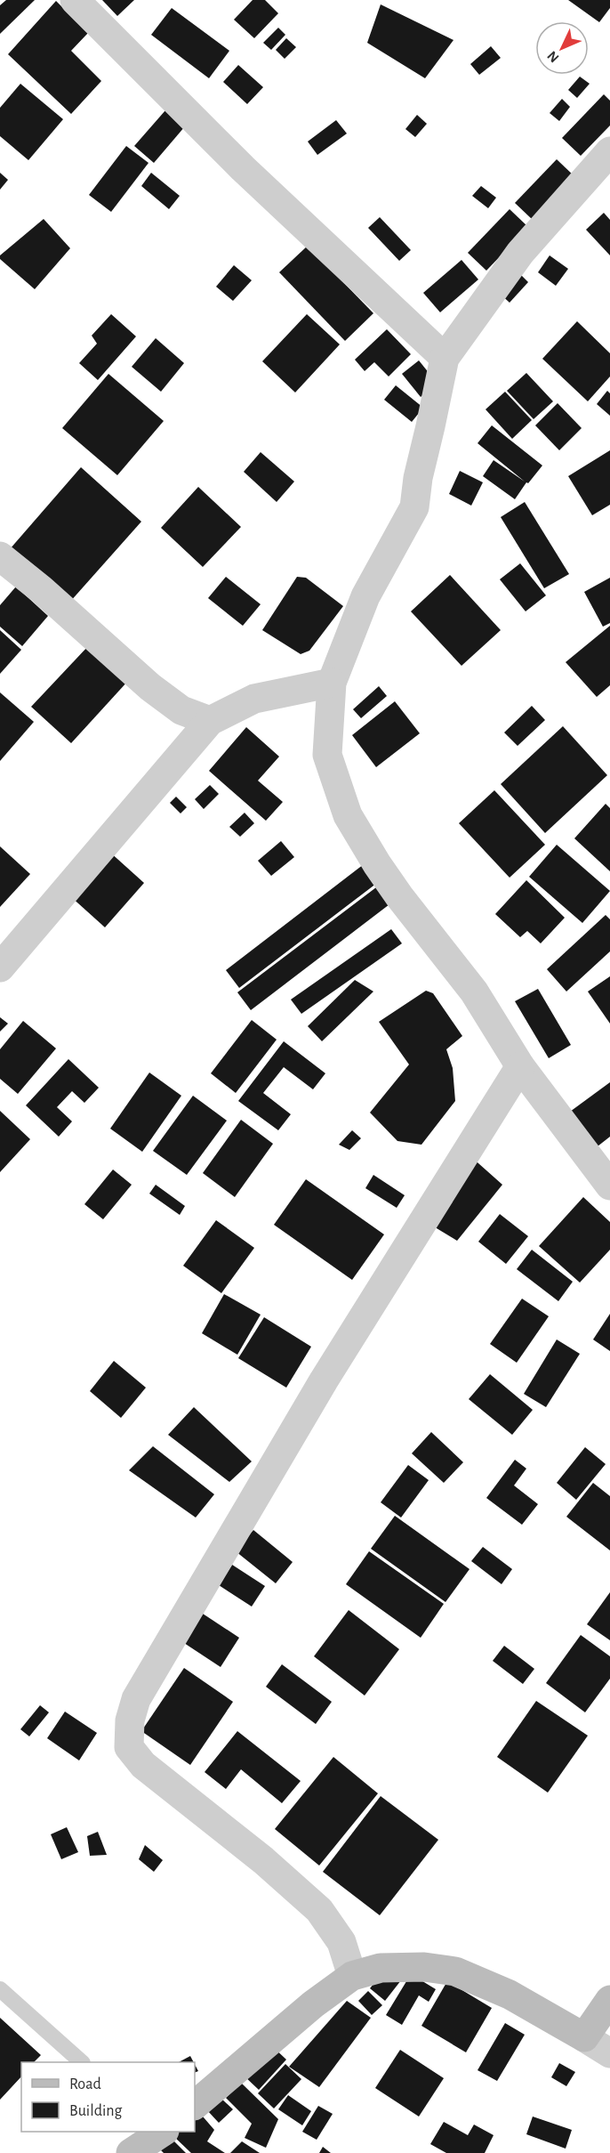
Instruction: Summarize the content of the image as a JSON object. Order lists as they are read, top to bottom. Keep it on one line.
{"legend":["Road","Building"],"north":"bottom left"}
